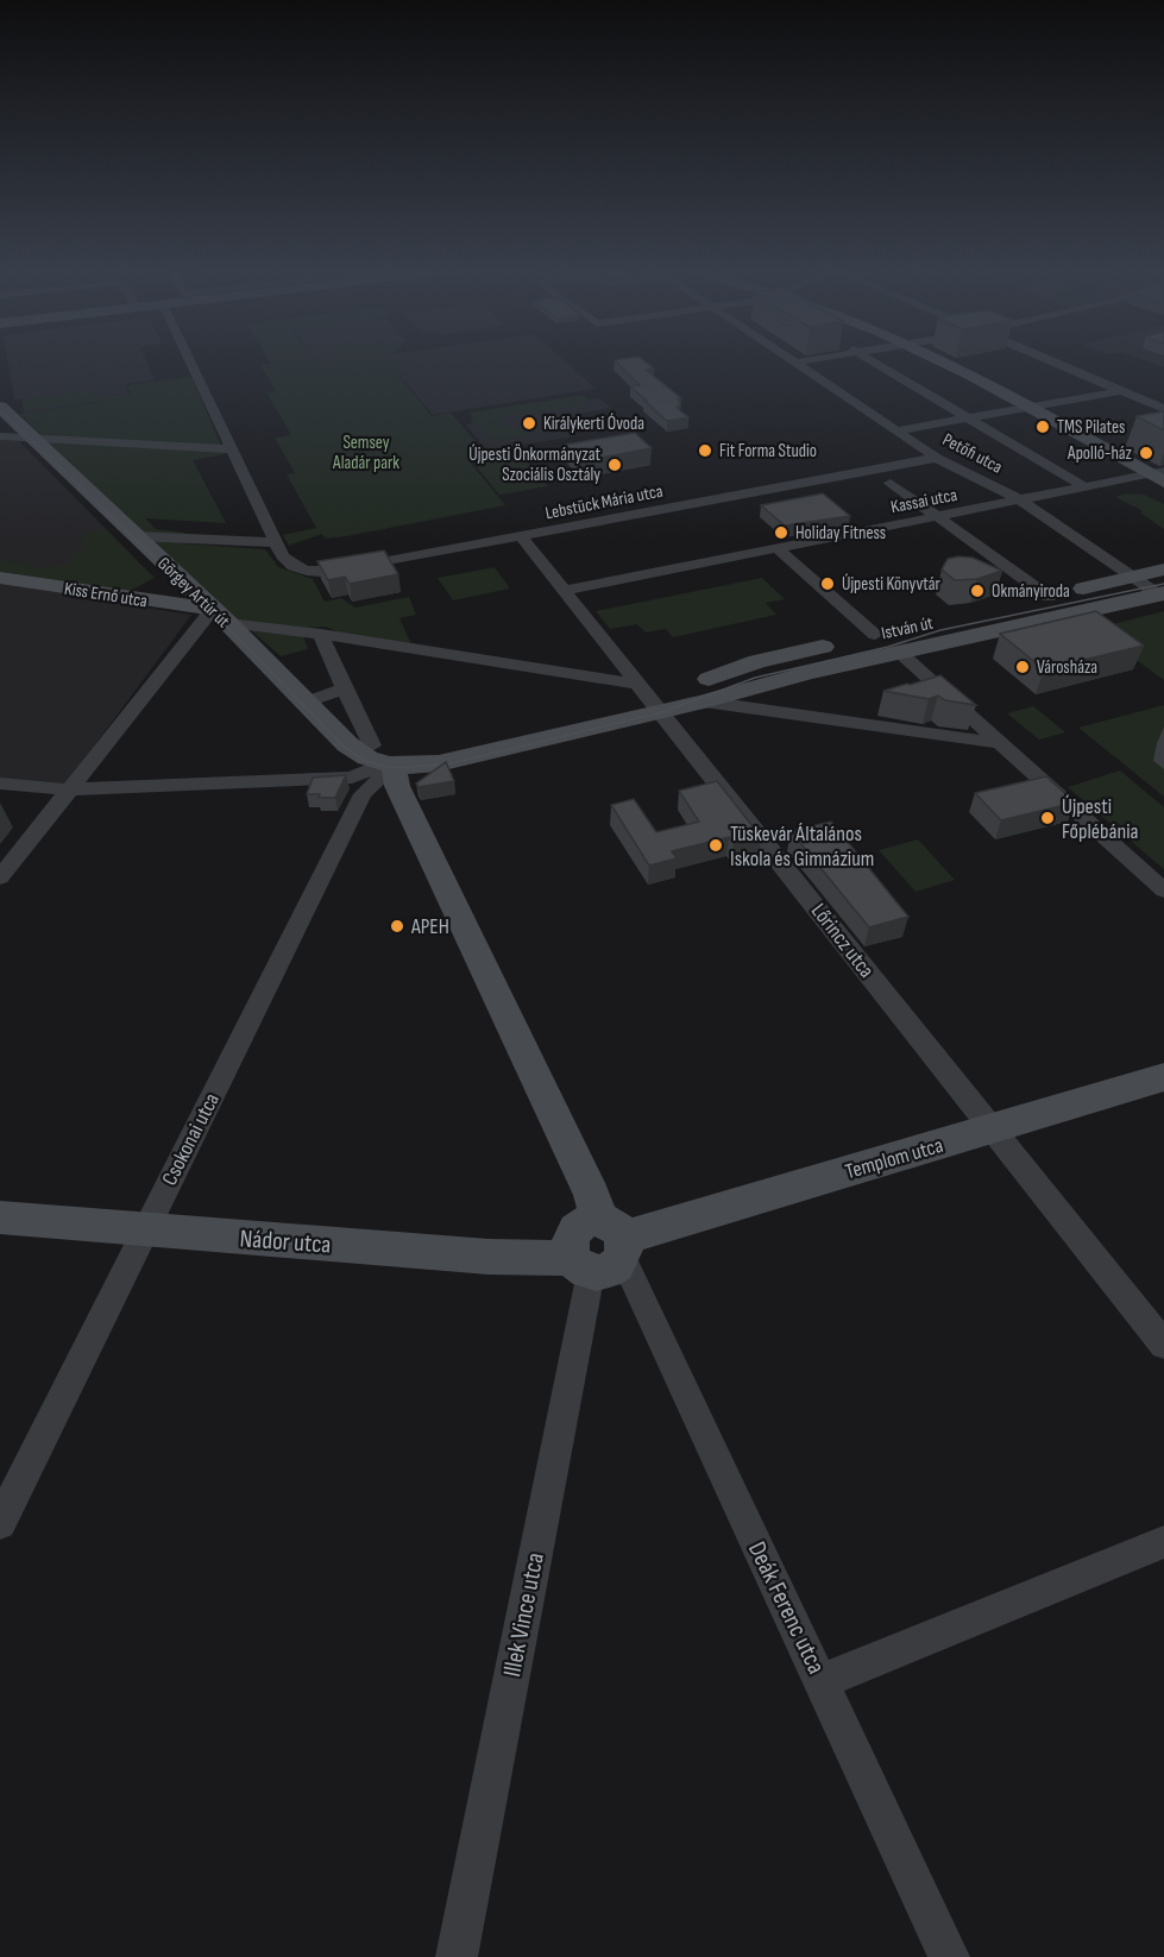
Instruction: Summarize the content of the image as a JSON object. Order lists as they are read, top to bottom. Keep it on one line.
{"streets":{"street":["Petőfi utca","Kassai utca","Lebstück Mária utca","Görgey Artúr út","Kiss Ernő utca","István út","Lőrincz utca","Csokonai utca","Templom utca","Nádor utca","Deák Ferenc utca","Illek Vince utca"]},"crossings":[["Petőfi utca","Kassai utca"],["Petőfi utca","Lebstück Mária utca"],["Petőfi utca","István út"],["Kassai utca","Lőrincz utca"],["Lebstück Mária utca","Lőrincz utca"],["Görgey Artúr út","Kiss Ernő utca"],["Görgey Artúr út","István út"],["Görgey Artúr út","Csokonai utca"],["Görgey Artúr út","Deák Ferenc utca"],["István út","Lőrincz utca"],["István út","Csokonai utca"],["István út","Deák Ferenc utca"],["Lőrincz utca","Templom utca"],["Csokonai utca","Nádor utca"],["Csokonai utca","Deák Ferenc utca"],["Templom utca","Nádor utca"],["Templom utca","Deák Ferenc utca"],["Templom utca","Illek Vince utca"],["Nádor utca","Deák Ferenc utca"],["Nádor utca","Illek Vince utca"],["Deák Ferenc utca","Illek Vince utca"]],"parks":["Semsey Aladár park"],"places":["Királykerti Óvoda","TMS Pilates","Fit Forma Studio","Apolló-ház","Újpesti Önkormányzat Szociális Osztály","Holiday Fitness","Újpesti Könyvtár","Okmányiroda","Városháza","Újpesti Főplébánia","Tüskevár Általános Iskola és Gimnázium","APEH"]}
